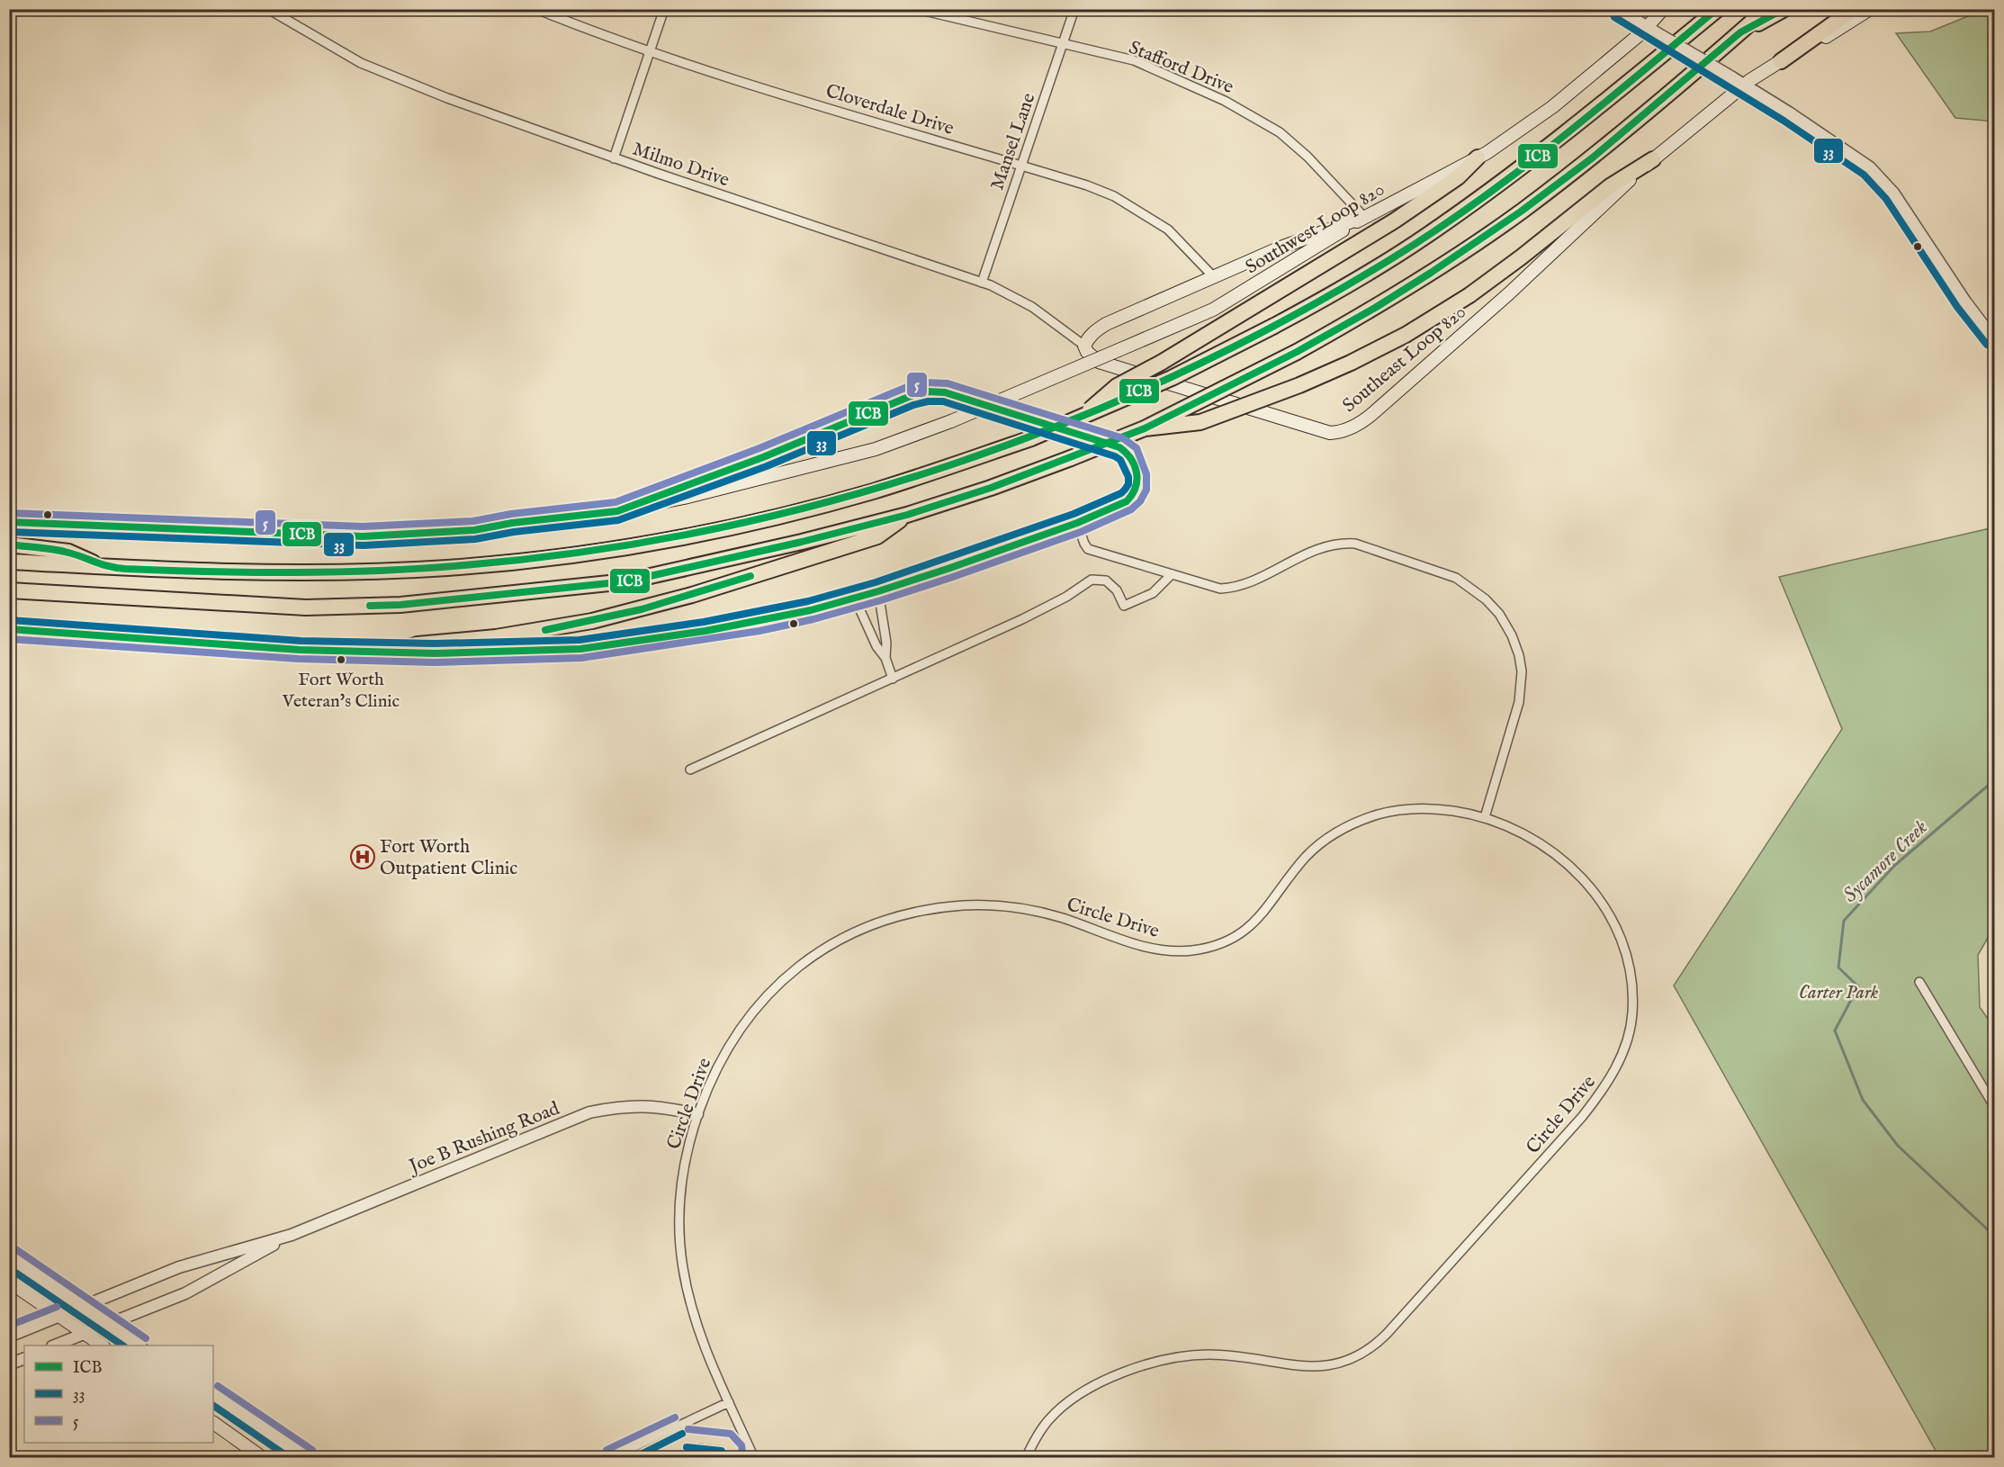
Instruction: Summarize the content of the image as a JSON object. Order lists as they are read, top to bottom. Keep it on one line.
{"streets":{"main road":["Southwest Loop 820","Southeast Loop 820"],"street":["Stafford Drive","Cloverdale Drive","Mansel Lane","Milmo Drive","Circle Drive","Joe B Rushing Road"]},"crossings":[["Stafford Drive","Mansel Lane"],["Stafford Drive","Southwest Loop 820"],["Cloverdale Drive","Mansel Lane"],["Mansel Lane","Milmo Drive"],["Milmo Drive","Southeast Loop 820"],["Circle Drive","Joe B Rushing Road"]],"water":["Sycamore Creek"],"parks":["Carter Park"],"places":{"other":["Fort Worth Veteran's Clinic"],"hospital":["Fort Worth Outpatient Clinic"]},"lines":["transit line ICB","transit line 33","transit line 5"],"legend":["ICB","33","5"]}
